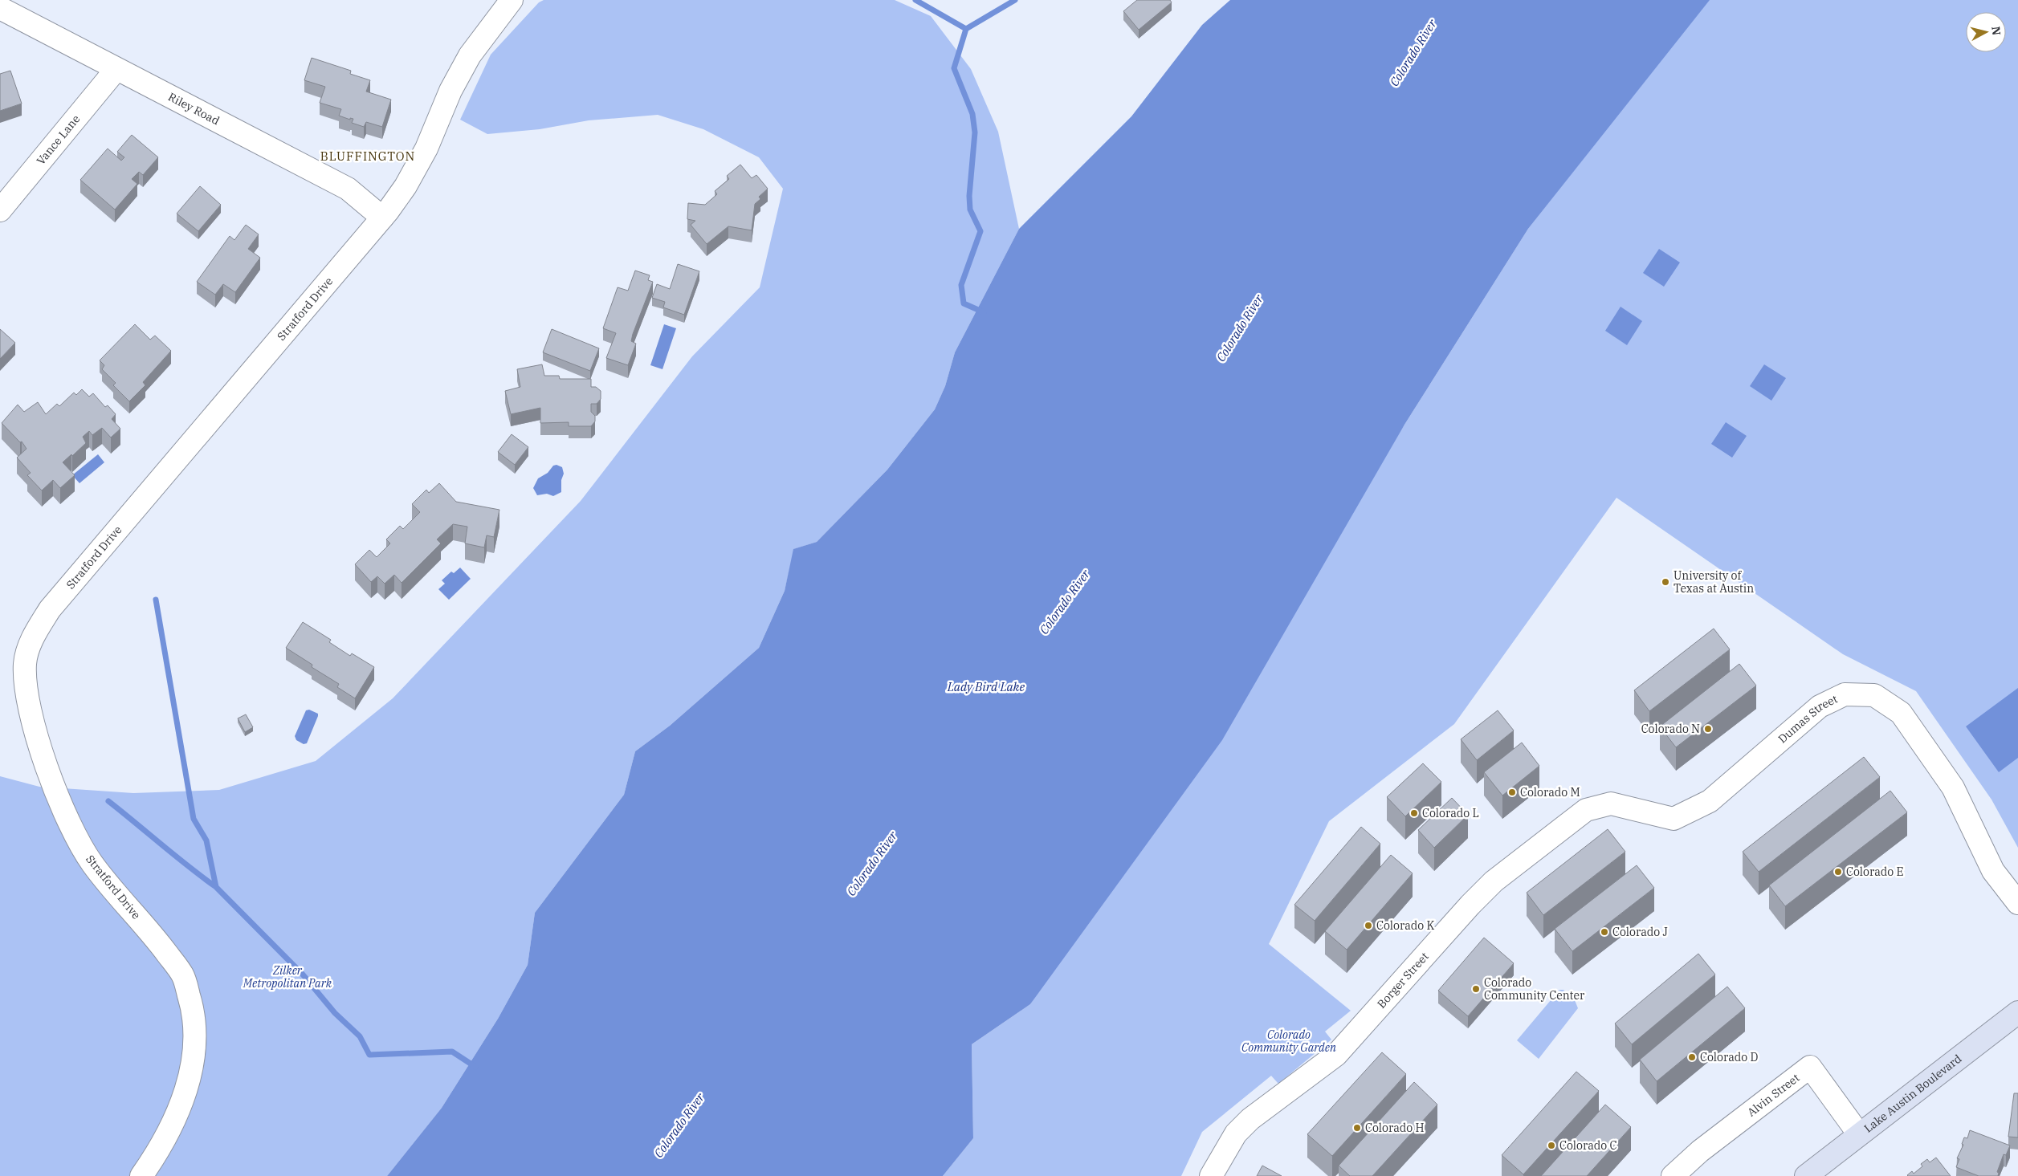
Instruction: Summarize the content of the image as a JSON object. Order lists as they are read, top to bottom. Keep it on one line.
{"streets":{"main road":["Lake Austin Boulevard"],"street":["Riley Road","Vance Lane","Stratford Drive","Dumas Street","Borger Street","Alvin Street"]},"crossings":[["Riley Road","Vance Lane"],["Riley Road","Stratford Drive"],["Dumas Street","Borger Street"],["Lake Austin Boulevard","Alvin Street"]],"districts":["BLUFFINGTON"],"water":["Colorado River","Lady Bird Lake"],"parks":["Zilker Metropolitan Park","Colorado Community Garden"],"places":["University of Texas at Austin","Colorado N","Colorado M","Colorado L","Colorado E","Colorado K","Colorado J","Colorado Community Center","Colorado D","Colorado H","Colorado C"],"north":"right"}
